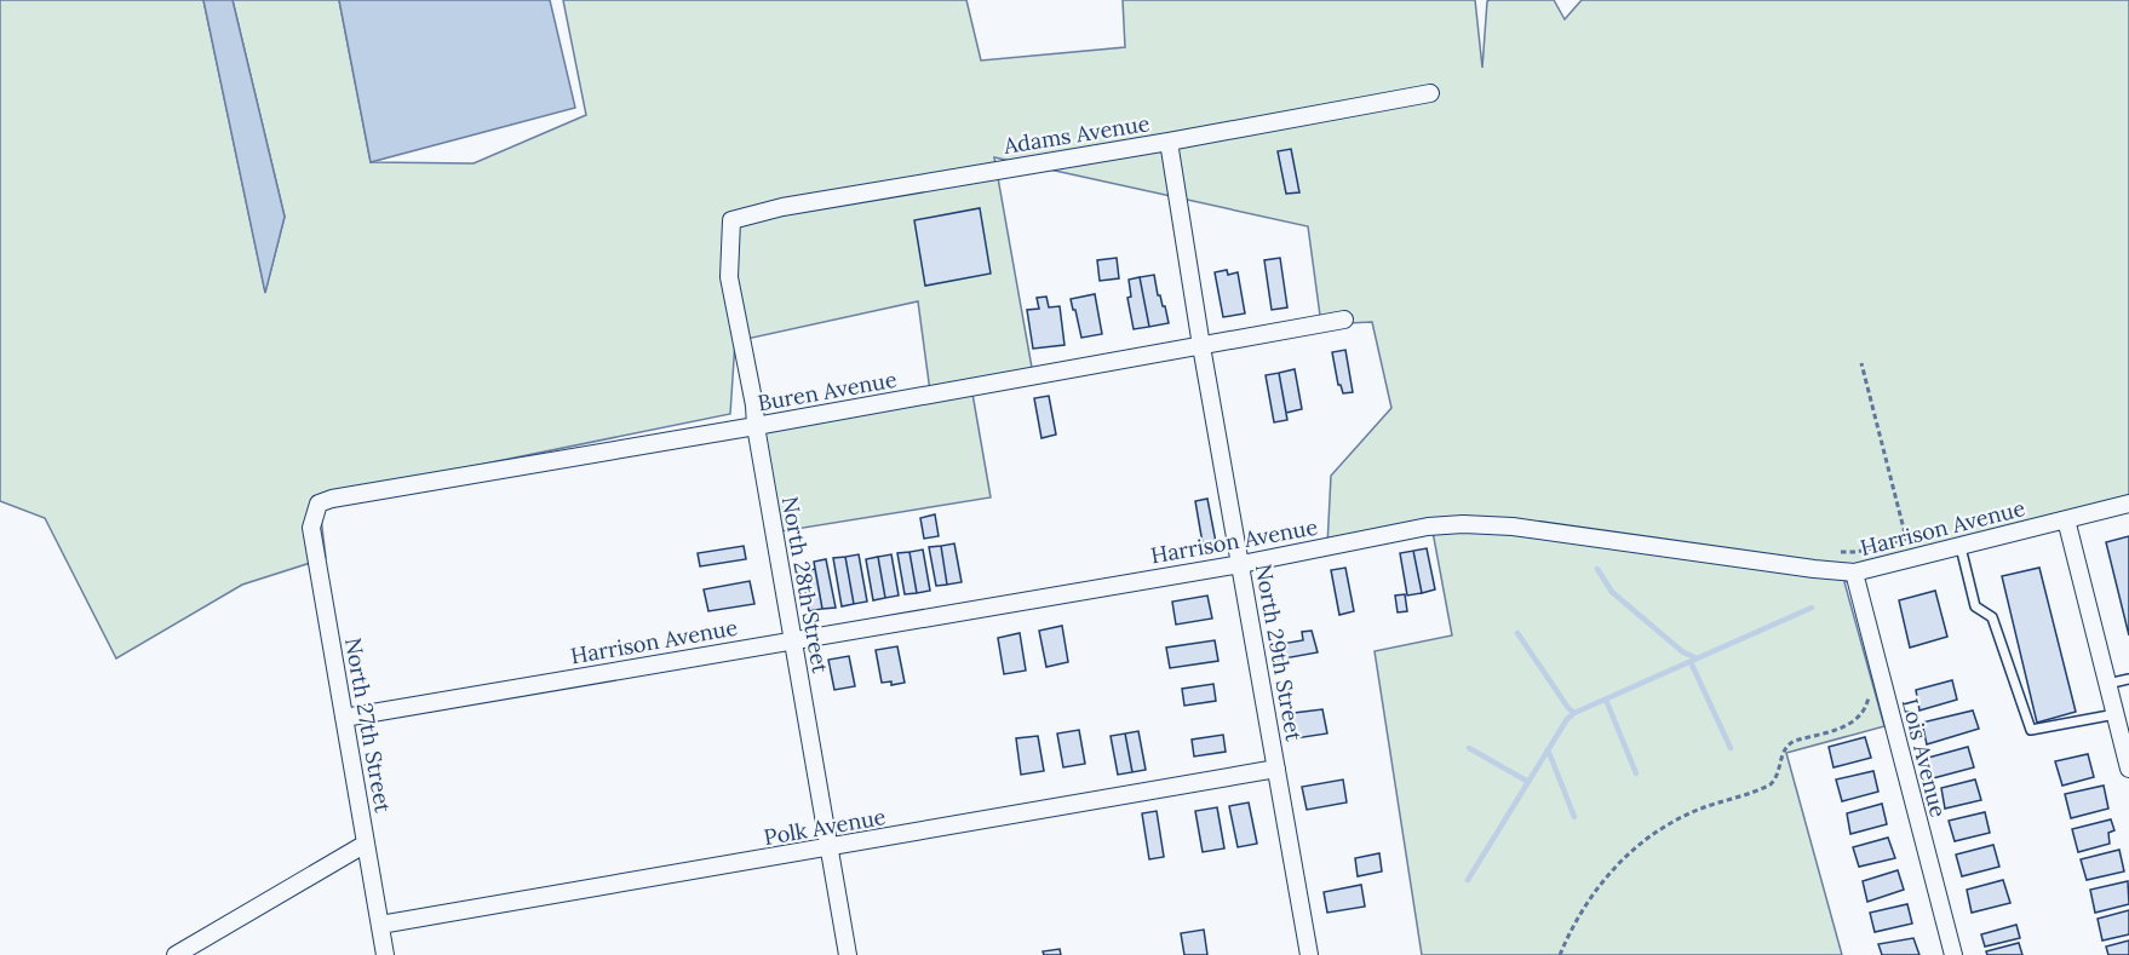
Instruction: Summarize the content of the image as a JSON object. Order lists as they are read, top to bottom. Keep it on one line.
{"streets":{"street":["Adams Avenue","Buren Avenue","Harrison Avenue","North 28th Street","North 29th Street","North 27th Street","Lois Avenue","Polk Avenue"]},"crossings":[["Adams Avenue","North 28th Street"],["Adams Avenue","North 29th Street"],["Buren Avenue","North 28th Street"],["Buren Avenue","North 29th Street"],["Buren Avenue","North 27th Street"],["Harrison Avenue","North 28th Street"],["Harrison Avenue","North 29th Street"],["Harrison Avenue","North 27th Street"],["Harrison Avenue","Lois Avenue"],["North 28th Street","Polk Avenue"],["North 29th Street","Polk Avenue"],["North 27th Street","Polk Avenue"]]}
